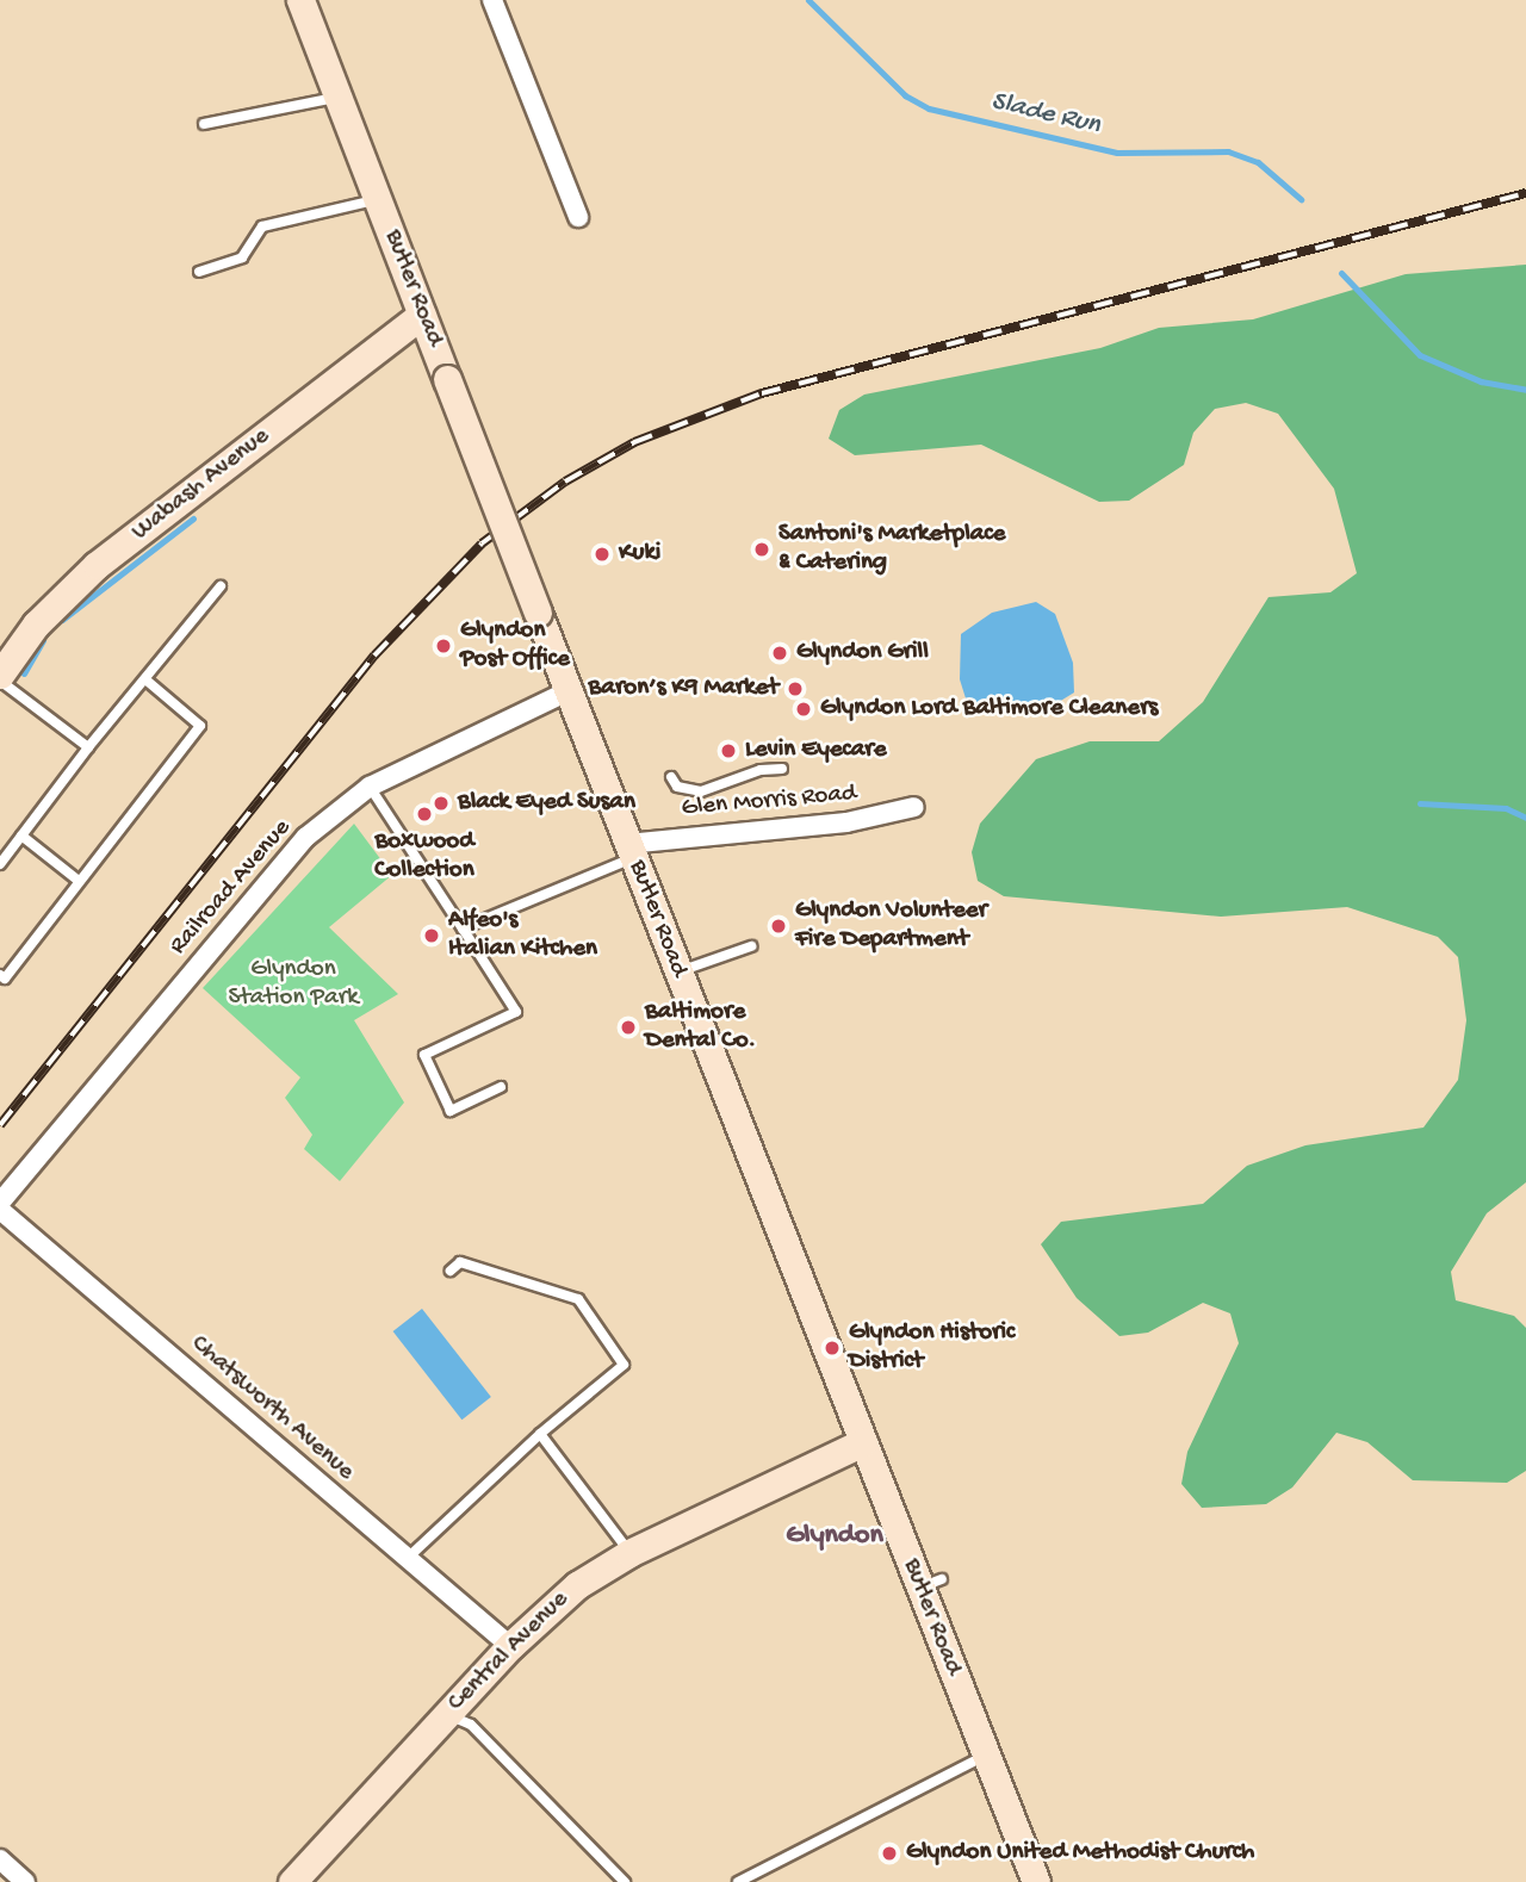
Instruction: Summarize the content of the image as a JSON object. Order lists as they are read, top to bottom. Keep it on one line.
{"streets":{"main road":["Butler Road","Wabash Avenue","Central Avenue"],"street":["Glen Morris Road","Railroad Avenue","Chatsworth Avenue"]},"crossings":[["Butler Road","Wabash Avenue"],["Butler Road","Glen Morris Road"],["Butler Road","Railroad Avenue"],["Butler Road","Central Avenue"],["Chatsworth Avenue","Central Avenue"]],"districts":["Glyndon"],"water":["Slade Run"],"parks":["Glyndon Station Park"],"places":["Santoni's Marketplace & Catering","Kuki","Glyndon Post Office","Glyndon Grill","Baron’s K9 Market","Glyndon Lord Baltimore Cleaners","Levin Eyecare","Black Eyed Susan","Boxwood Collection","Glyndon Volunteer Fire Department","Alfeo's Italian Kitchen","Baltimore Dental Co.","Glyndon Historic District","Glyndon United Methodist Church"]}
